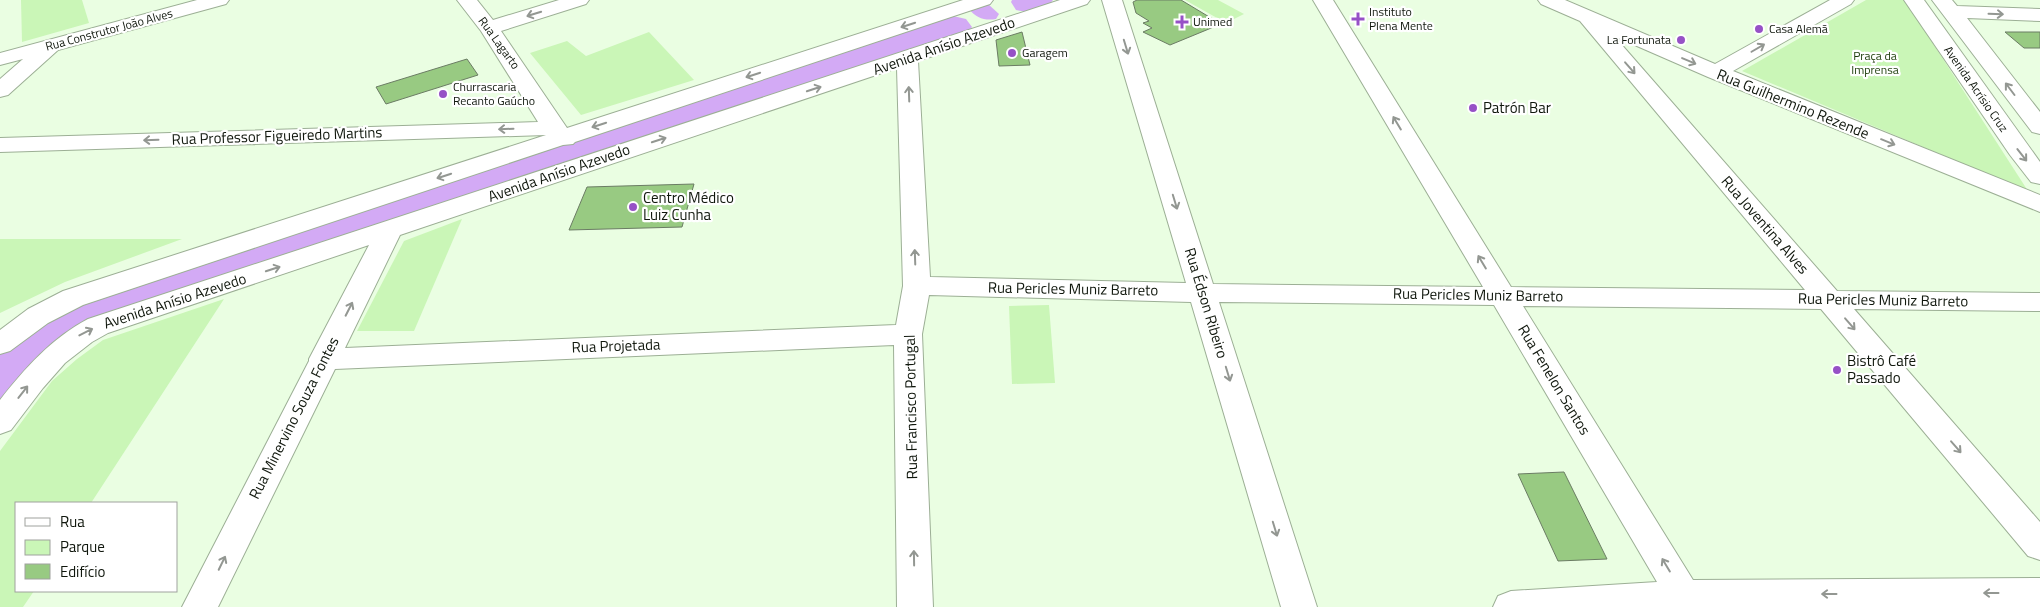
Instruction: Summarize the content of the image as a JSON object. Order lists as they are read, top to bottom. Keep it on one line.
{"streets":{"street":["Rua Construtor João Alves","Rua Lagarto","Avenida Anísio Azevedo","Avenida Acrísio Cruz","Rua Guilhermino Rezende","Rua Professor Figueiredo Martins","Rua Joventina Alves","Rua Pericles Muniz Barreto","Rua Édson Ribeiro","Rua Projetada","Rua Fenelon Santos","Rua Francisco Portugal","Rua Minervino Souza Fontes"]},"crossings":[["Rua Lagarto","Avenida Anísio Azevedo"],["Rua Lagarto","Rua Professor Figueiredo Martins"],["Avenida Anísio Azevedo","Rua Professor Figueiredo Martins"],["Avenida Anísio Azevedo","Rua Francisco Portugal"],["Avenida Anísio Azevedo","Rua Minervino Souza Fontes"],["Rua Guilhermino Rezende","Rua Joventina Alves"],["Rua Joventina Alves","Rua Pericles Muniz Barreto"],["Rua Pericles Muniz Barreto","Rua Édson Ribeiro"],["Rua Pericles Muniz Barreto","Rua Fenelon Santos"],["Rua Pericles Muniz Barreto","Rua Francisco Portugal"],["Rua Projetada","Rua Francisco Portugal"],["Rua Projetada","Rua Minervino Souza Fontes"]],"one_way":["Rua Guilhermino Rezende","Rua Professor Figueiredo Martins","Rua Joventina Alves","Rua Édson Ribeiro","Rua Fenelon Santos","Rua Francisco Portugal","Rua Minervino Souza Fontes"],"parks":["Praça da Imprensa"],"places":{"health":["Instituto Plena Mente","Unimed"],"other":["Casa Alemã","La Fortunata","Garagem","Churrascaria Recanto Gaúcho","Patrón Bar","Centro Médico Luiz Cunha","Bistrô Café Passado"]},"legend":["Rua","Parque","Edifício"]}
